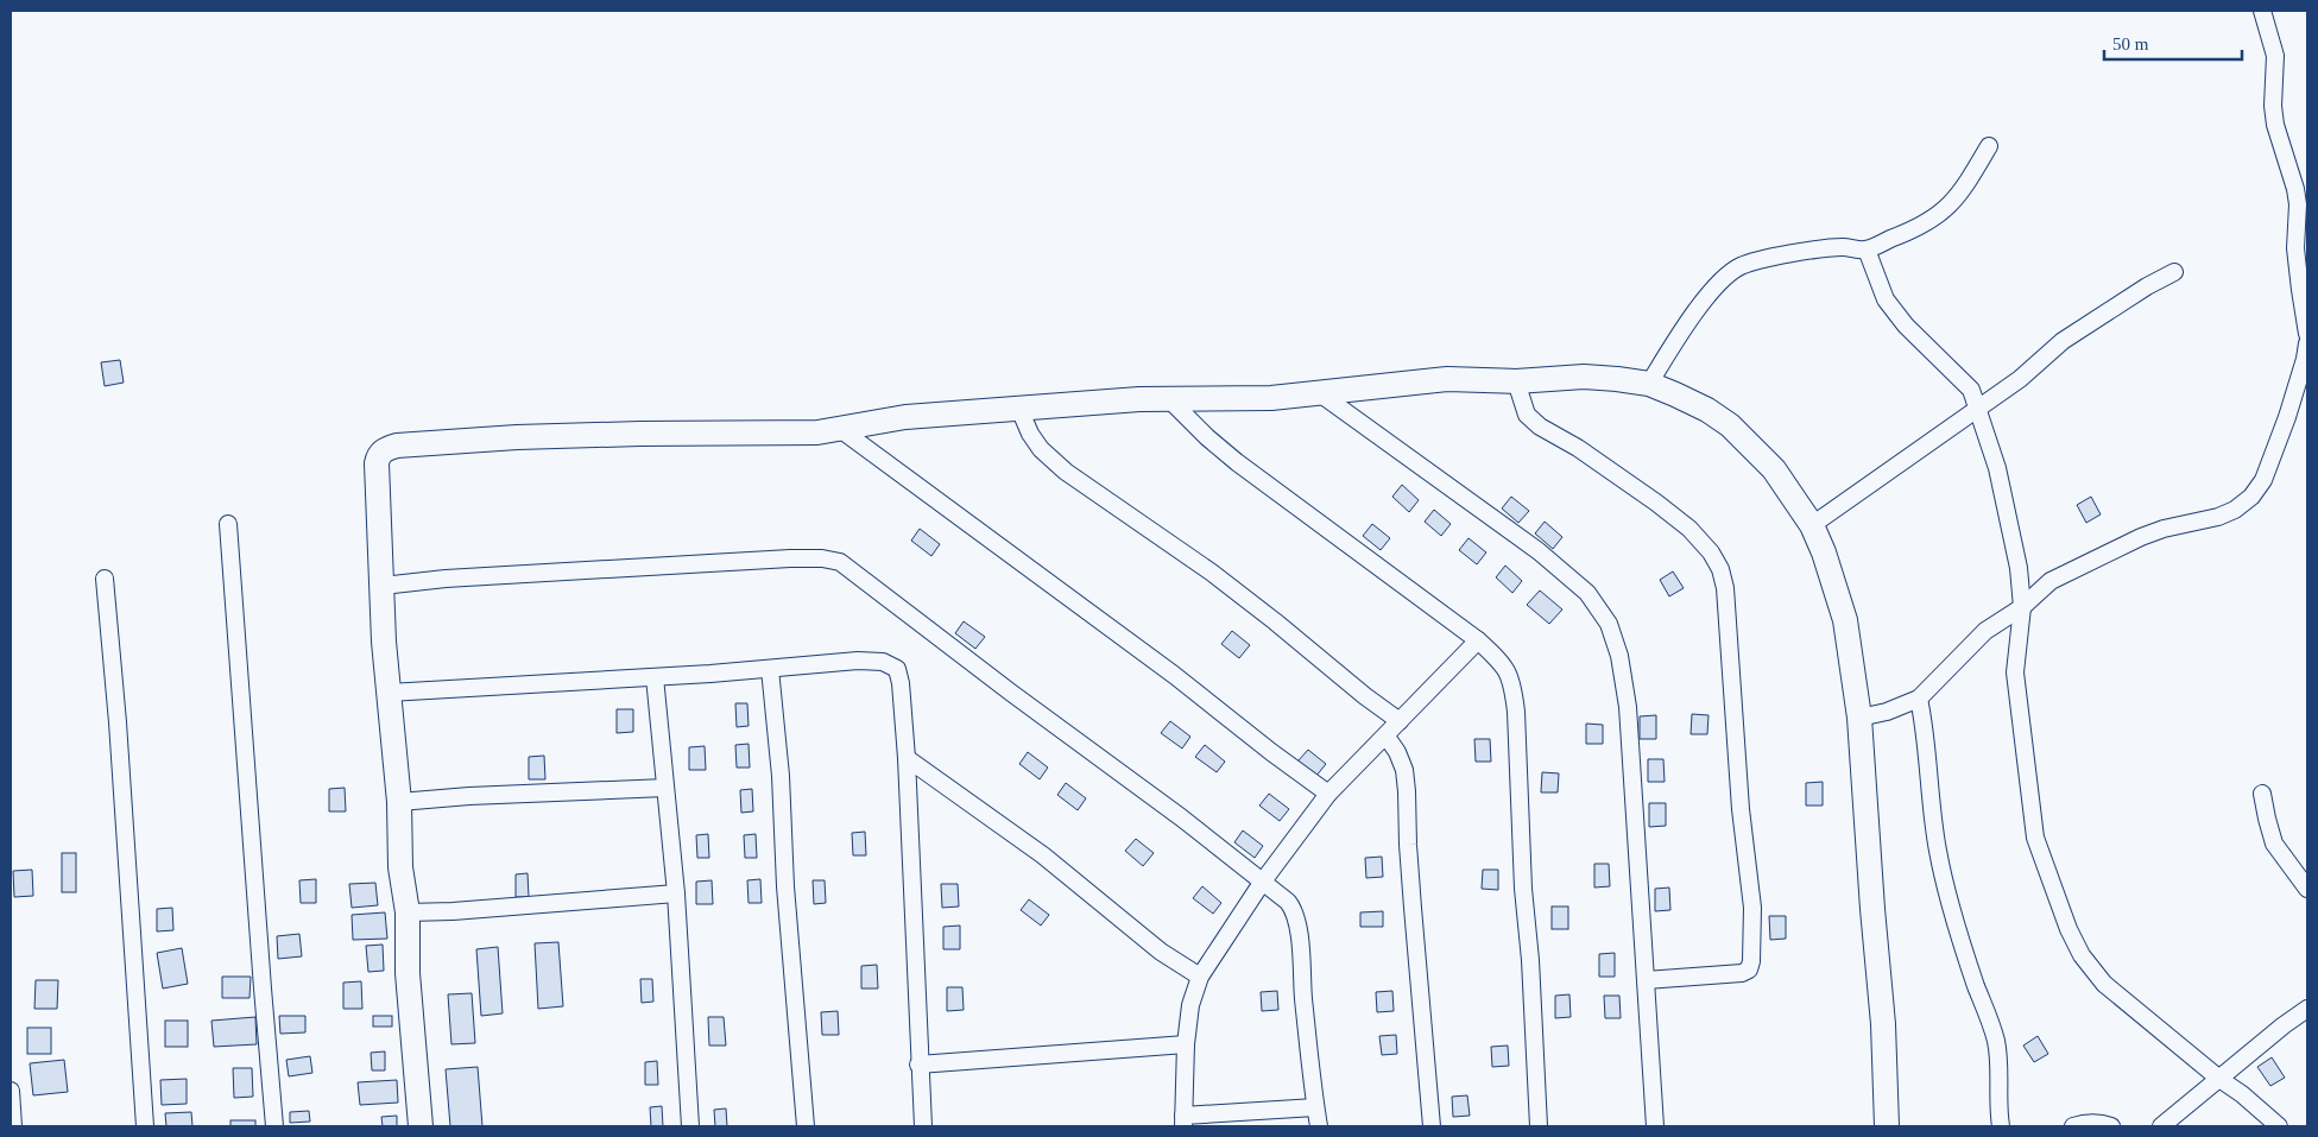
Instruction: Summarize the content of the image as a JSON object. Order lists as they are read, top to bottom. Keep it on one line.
{"scale_bar":"50 m"}
